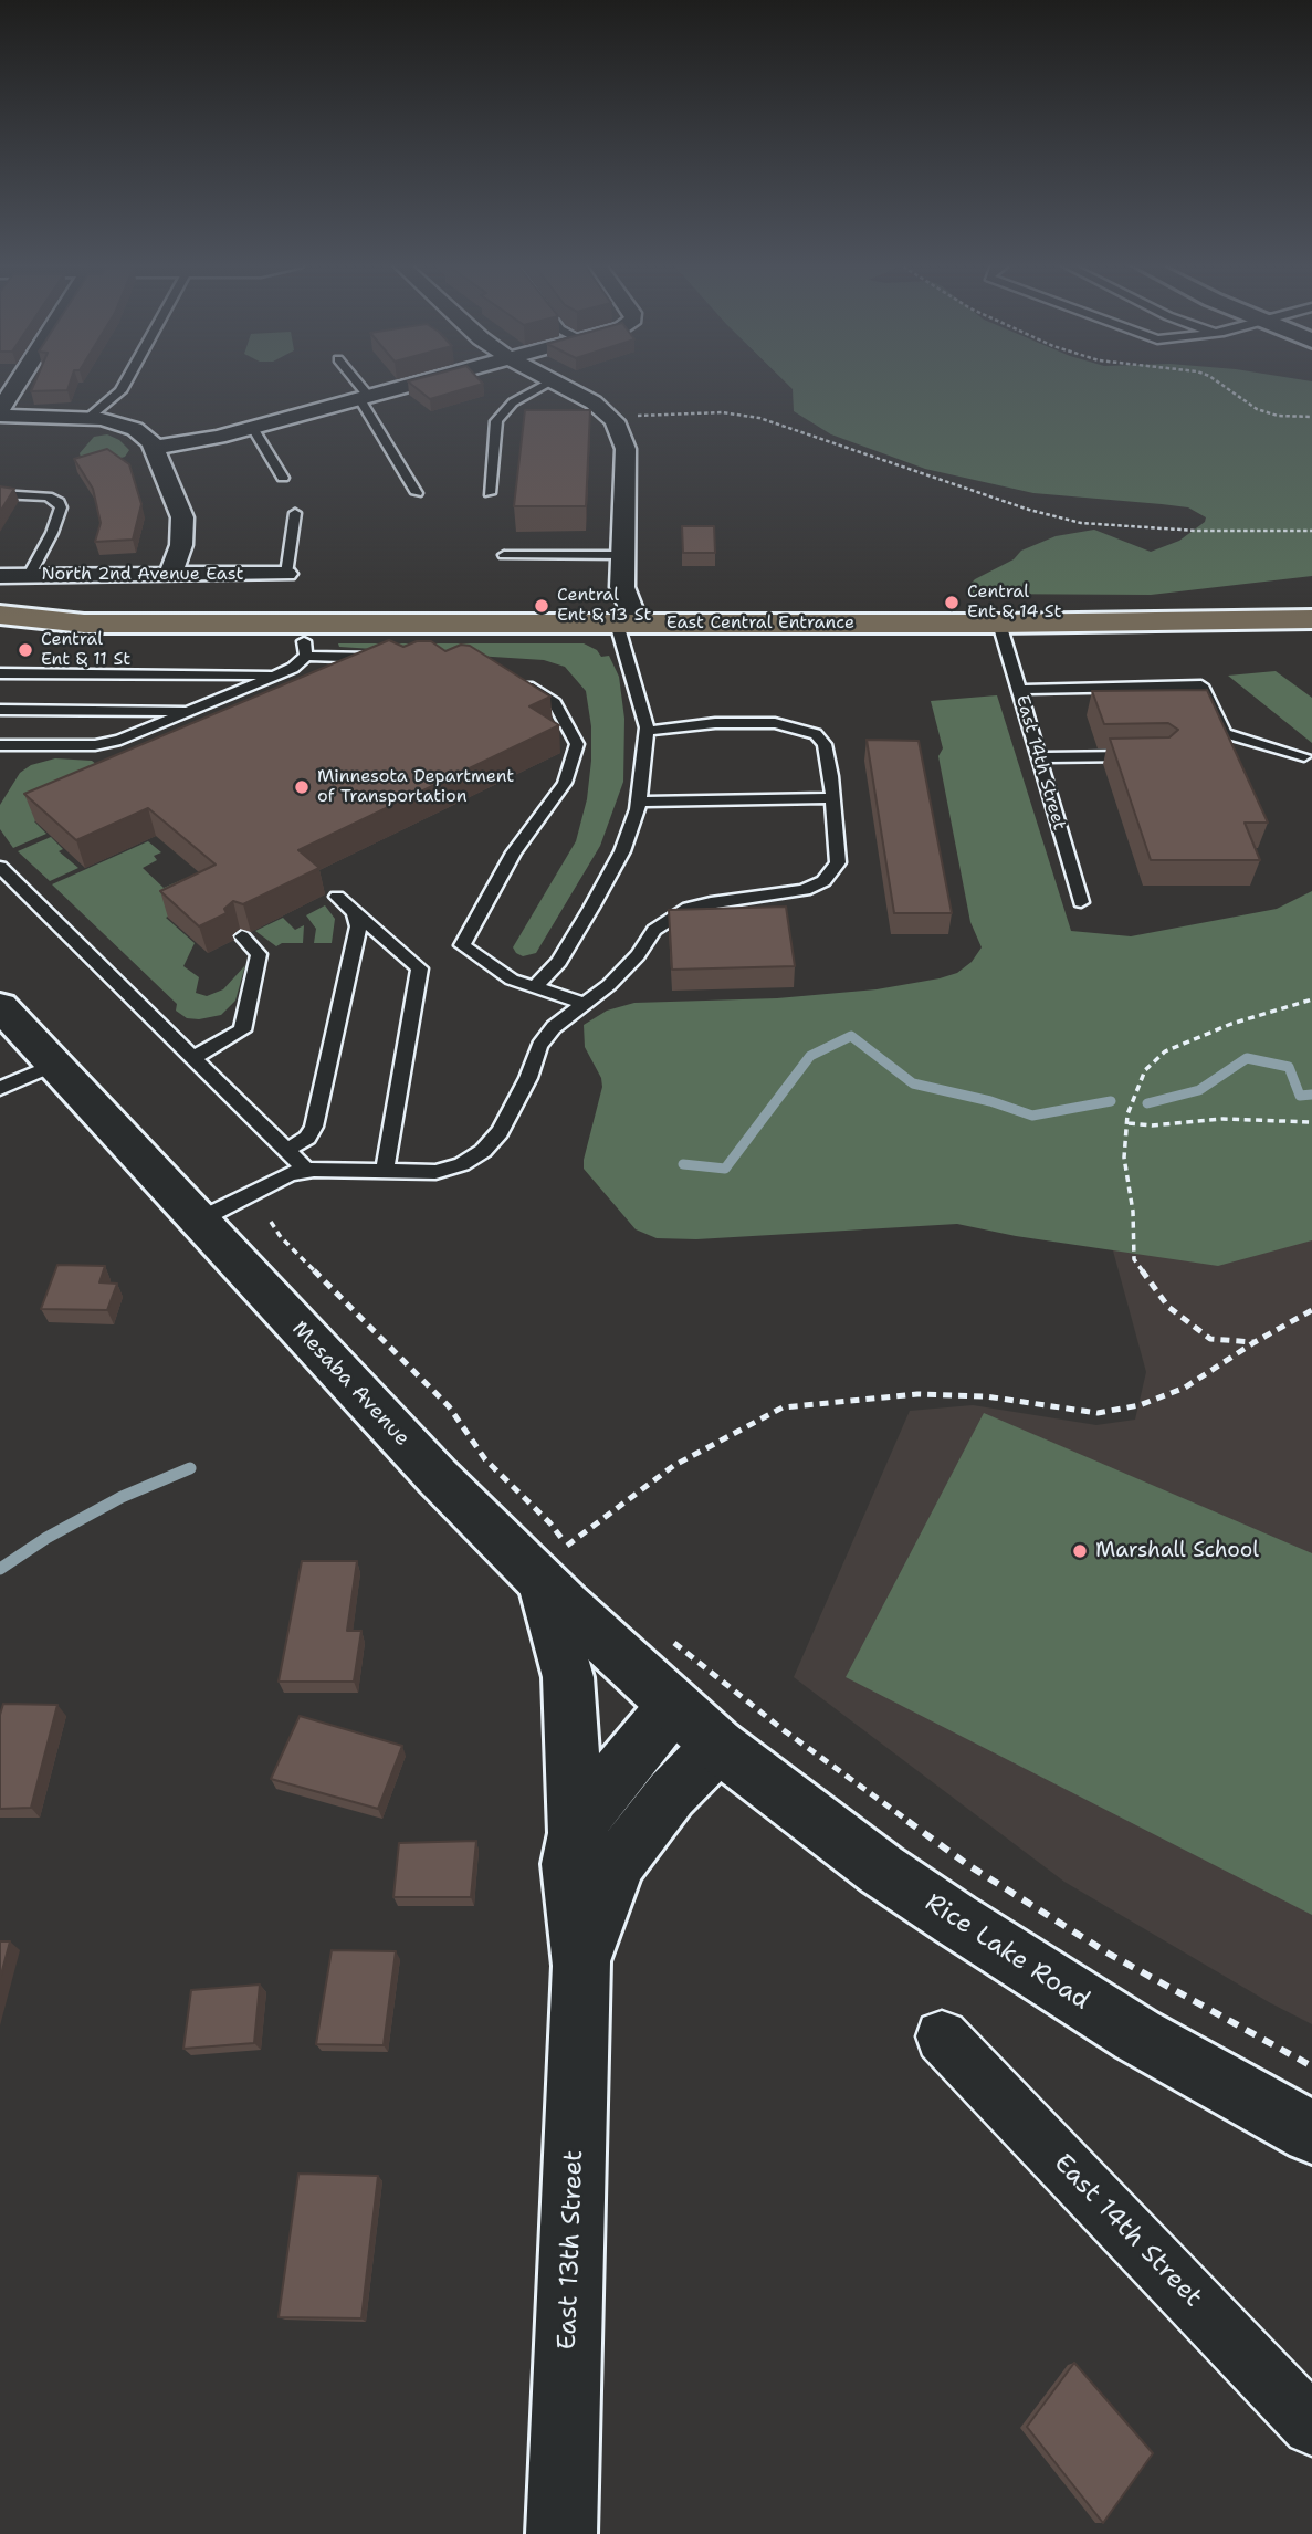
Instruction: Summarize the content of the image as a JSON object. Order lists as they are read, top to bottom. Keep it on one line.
{"streets":{"highway":["East Central Entrance"],"main road":["Mesaba Avenue","Rice Lake Road","East 13th Street"],"street":["North 2nd Avenue East","East 14th Street"]},"crossings":[["East Central Entrance","East 14th Street"],["Mesaba Avenue","Rice Lake Road"],["Mesaba Avenue","East 13th Street"],["Rice Lake Road","East 13th Street"]],"places":["Central Ent & 14 St","Central Ent & 13 St","Central Ent & 11 St","Minnesota Department of Transportation","Marshall School"]}
